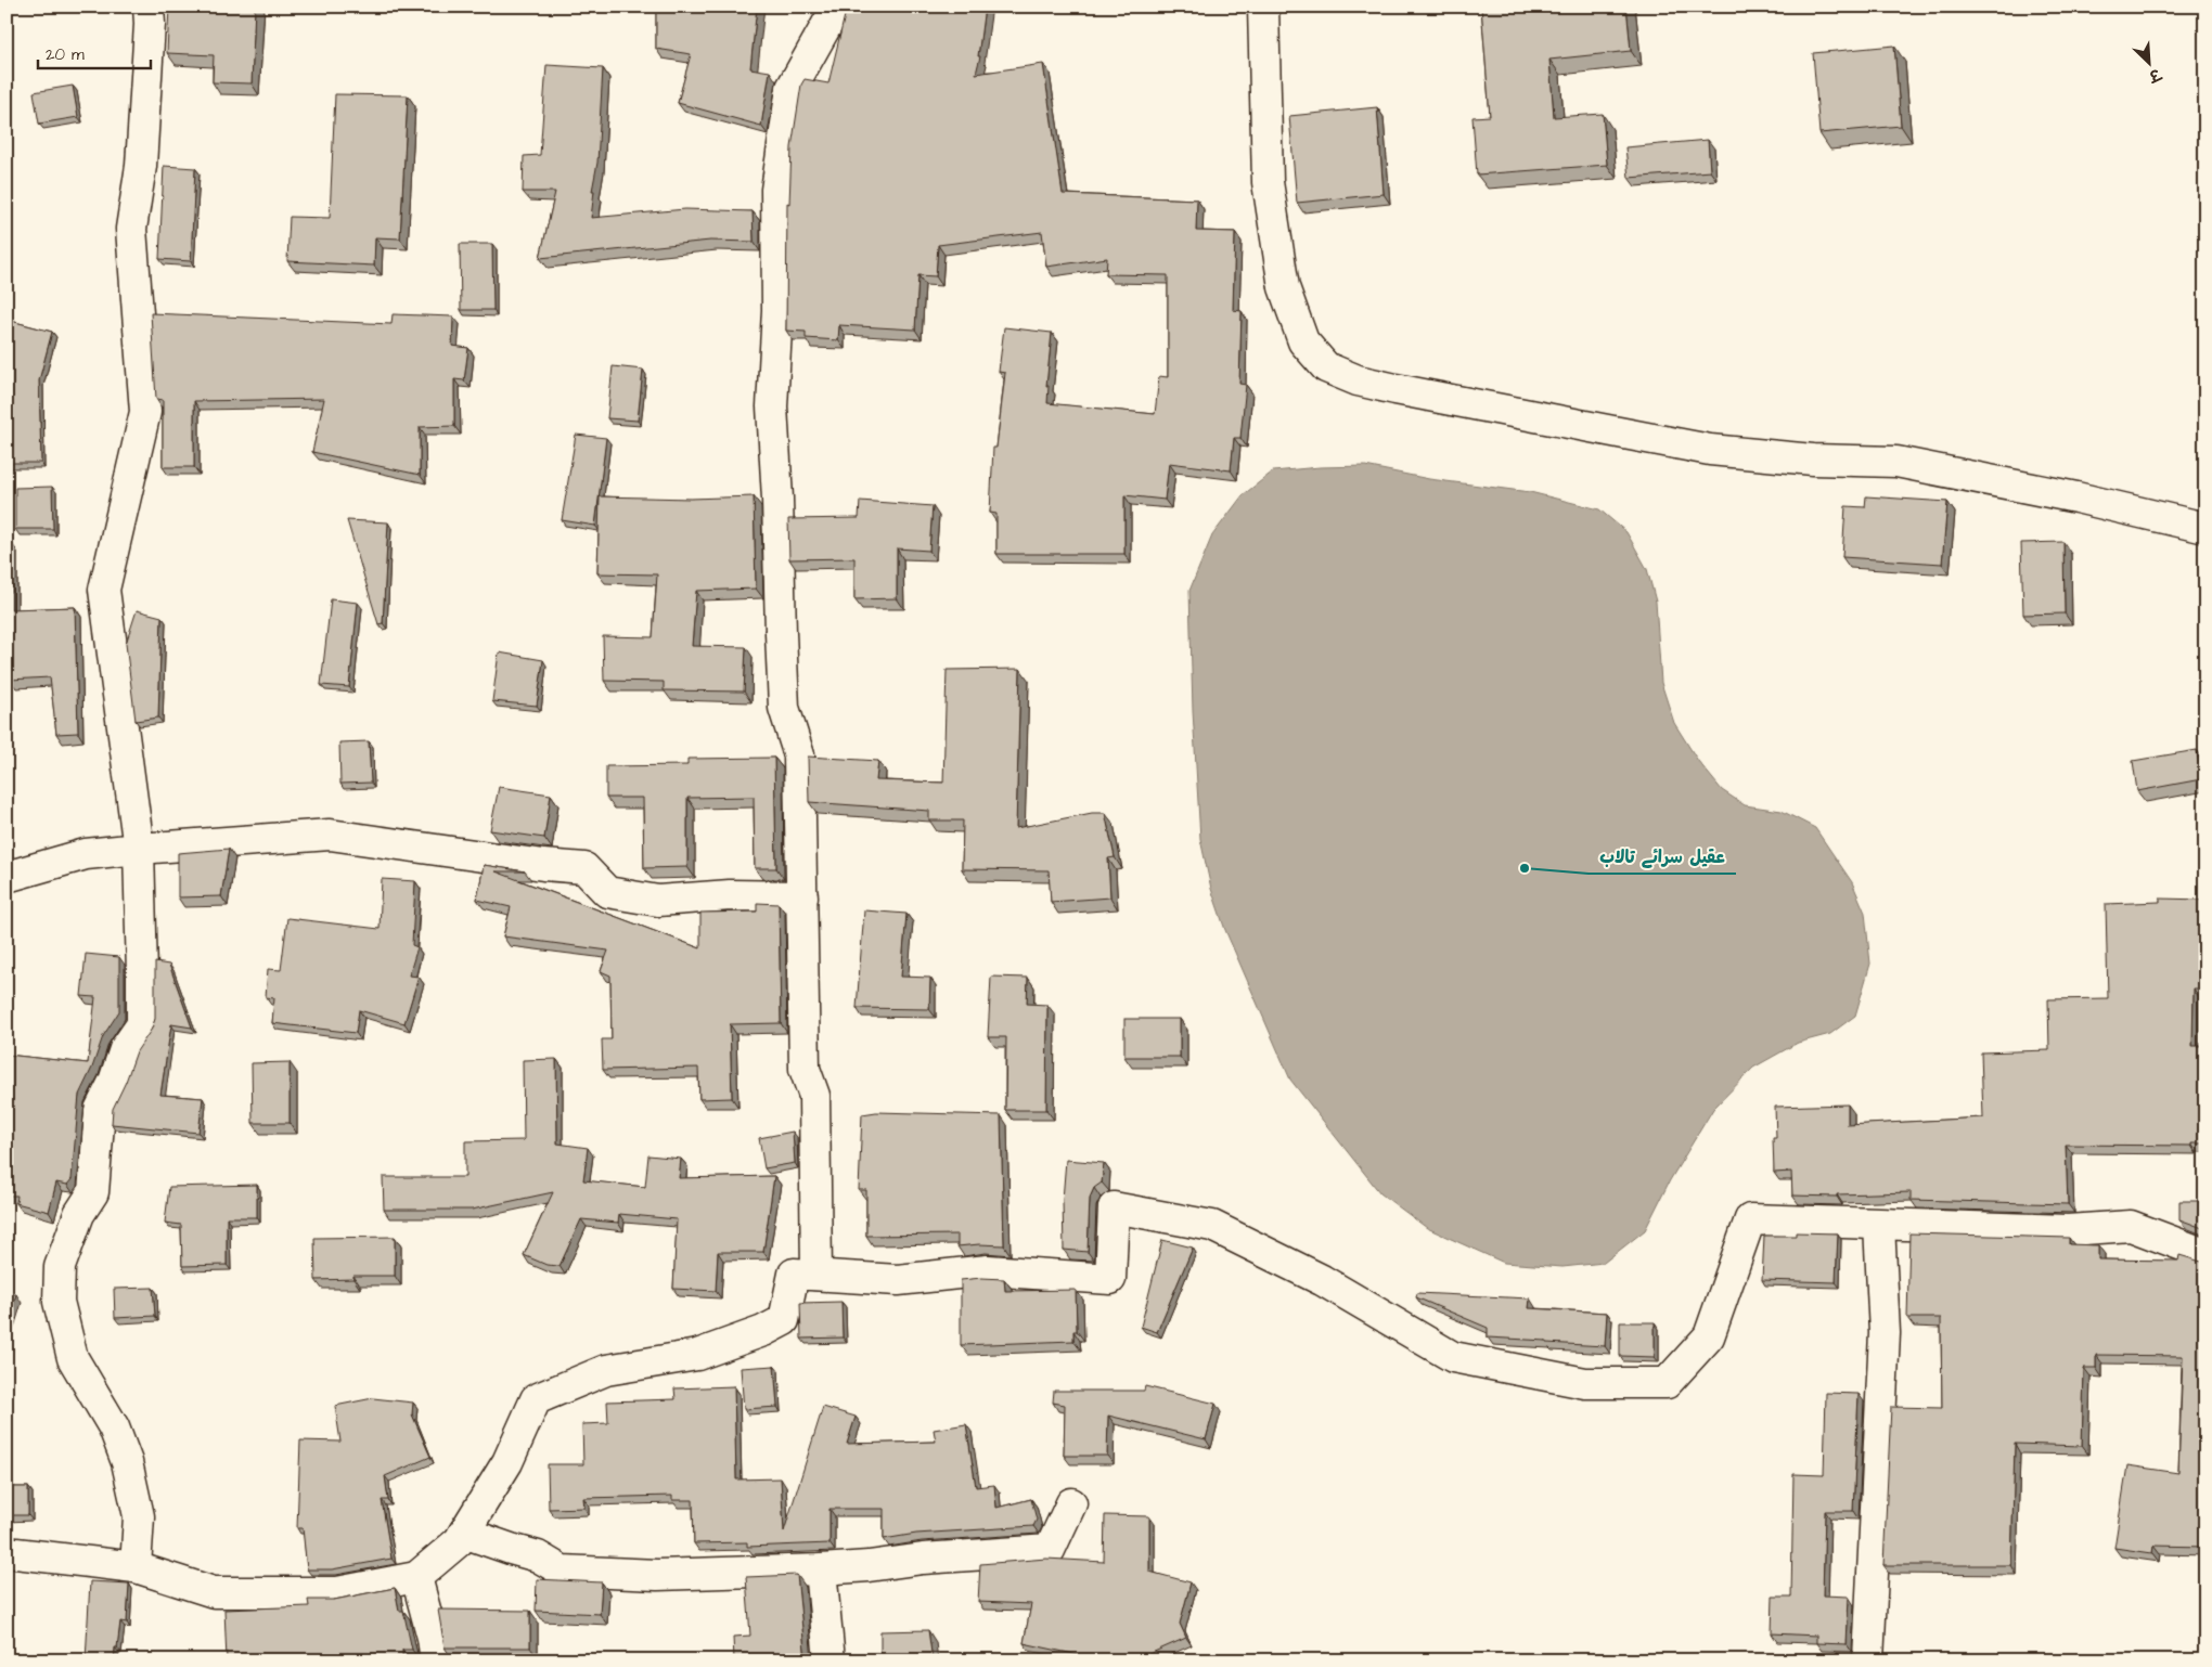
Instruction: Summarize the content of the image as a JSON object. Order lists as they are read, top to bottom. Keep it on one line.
{"places":["عقیل سرائے تالاب"],"scale_bar":"20 m","north":"bottom right"}
